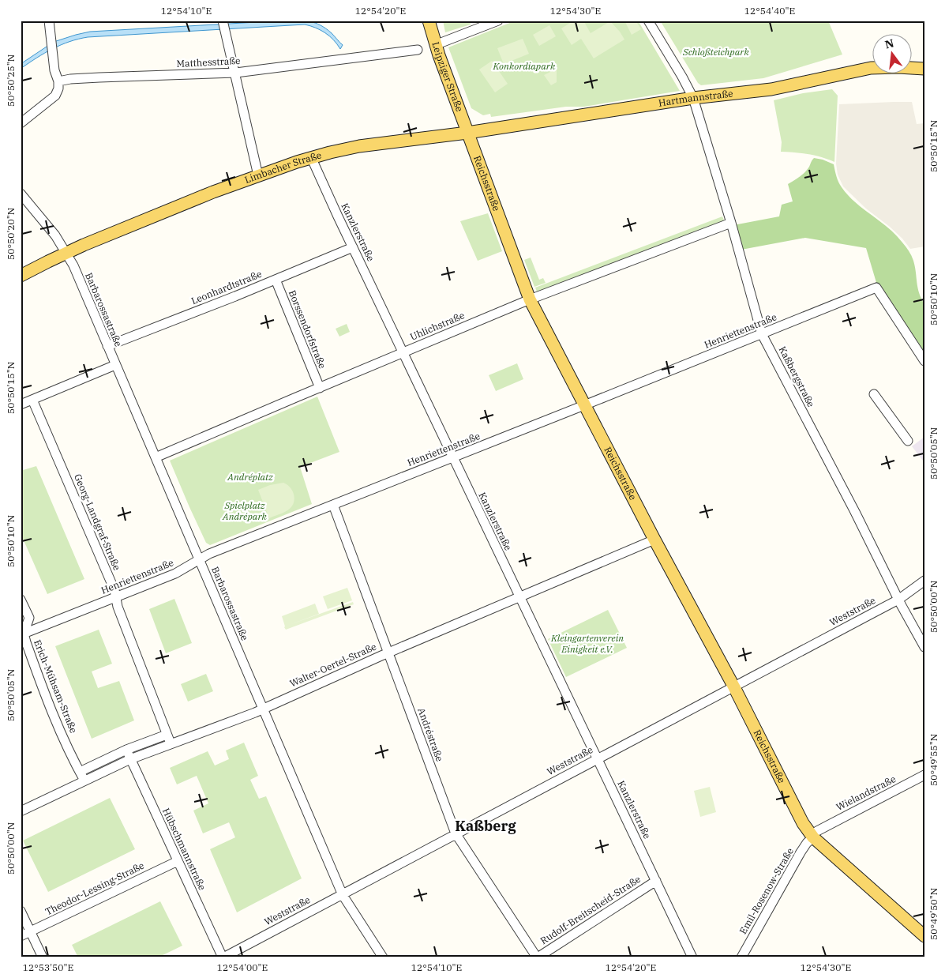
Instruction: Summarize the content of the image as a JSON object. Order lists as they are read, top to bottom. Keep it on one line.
{"streets":{"main road":["Leipziger Straße","Hartmannstraße","Limbacher Straße","Reichsstraße"],"street":["Matthesstraße","Kanzlerstraße","Leonhardtstraße","Barbarossastraße","Uhlichstraße","Borssendorfstraße","Henriettenstraße","Kaßbergstraße","Georg-Landgraf-Straße","Weststraße","Walter-Oertel-Straße","Erich-Mühsam-Straße","Andréstraße","Wielandstraße","Hübschmannstraße","Theodor-Lessing-Straße","Emil-Rosenow-Straße","Rudolf-Breitscheid-Straße"]},"crossings":[["Leipziger Straße","Hartmannstraße"],["Leipziger Straße","Limbacher Straße"],["Leipziger Straße","Reichsstraße"],["Hartmannstraße","Limbacher Straße"],["Hartmannstraße","Reichsstraße"],["Hartmannstraße","Kaßbergstraße"],["Limbacher Straße","Reichsstraße"],["Limbacher Straße","Kanzlerstraße"],["Limbacher Straße","Barbarossastraße"],["Reichsstraße","Uhlichstraße"],["Reichsstraße","Henriettenstraße"],["Reichsstraße","Weststraße"],["Reichsstraße","Walter-Oertel-Straße"],["Reichsstraße","Wielandstraße"],["Reichsstraße","Emil-Rosenow-Straße"],["Kanzlerstraße","Leonhardtstraße"],["Kanzlerstraße","Uhlichstraße"],["Kanzlerstraße","Henriettenstraße"],["Kanzlerstraße","Weststraße"],["Kanzlerstraße","Walter-Oertel-Straße"],["Kanzlerstraße","Rudolf-Breitscheid-Straße"],["Leonhardtstraße","Barbarossastraße"],["Leonhardtstraße","Borssendorfstraße"],["Barbarossastraße","Uhlichstraße"],["Barbarossastraße","Henriettenstraße"],["Barbarossastraße","Weststraße"],["Barbarossastraße","Walter-Oertel-Straße"],["Uhlichstraße","Borssendorfstraße"],["Uhlichstraße","Kaßbergstraße"],["Henriettenstraße","Kaßbergstraße"],["Henriettenstraße","Georg-Landgraf-Straße"],["Henriettenstraße","Erich-Mühsam-Straße"],["Henriettenstraße","Andréstraße"],["Kaßbergstraße","Weststraße"],["Georg-Landgraf-Straße","Walter-Oertel-Straße"],["Weststraße","Andréstraße"],["Weststraße","Hübschmannstraße"],["Walter-Oertel-Straße","Erich-Mühsam-Straße"],["Walter-Oertel-Straße","Andréstraße"],["Walter-Oertel-Straße","Hübschmannstraße"],["Andréstraße","Rudolf-Breitscheid-Straße"],["Wielandstraße","Emil-Rosenow-Straße"],["Hübschmannstraße","Theodor-Lessing-Straße"]],"districts":["Kaßberg"],"parks":["Schloßteichpark","Konkordiapark","Andréplatz","Spielplatz Andrépark","Kleingartenverein Einigkeit e.V."],"north":"top","coordinates":["12°54'10\"E","12°54'20\"E","12°54'30\"E","12°54'40\"E","50°50'25\"N","50°50'15\"N","50°50'20\"N","50°50'10\"N","50°50'05\"N","50°50'00\"N","50°49'55\"N","50°49'50\"N","12°53'50\"E","12°54'00\"E"]}
